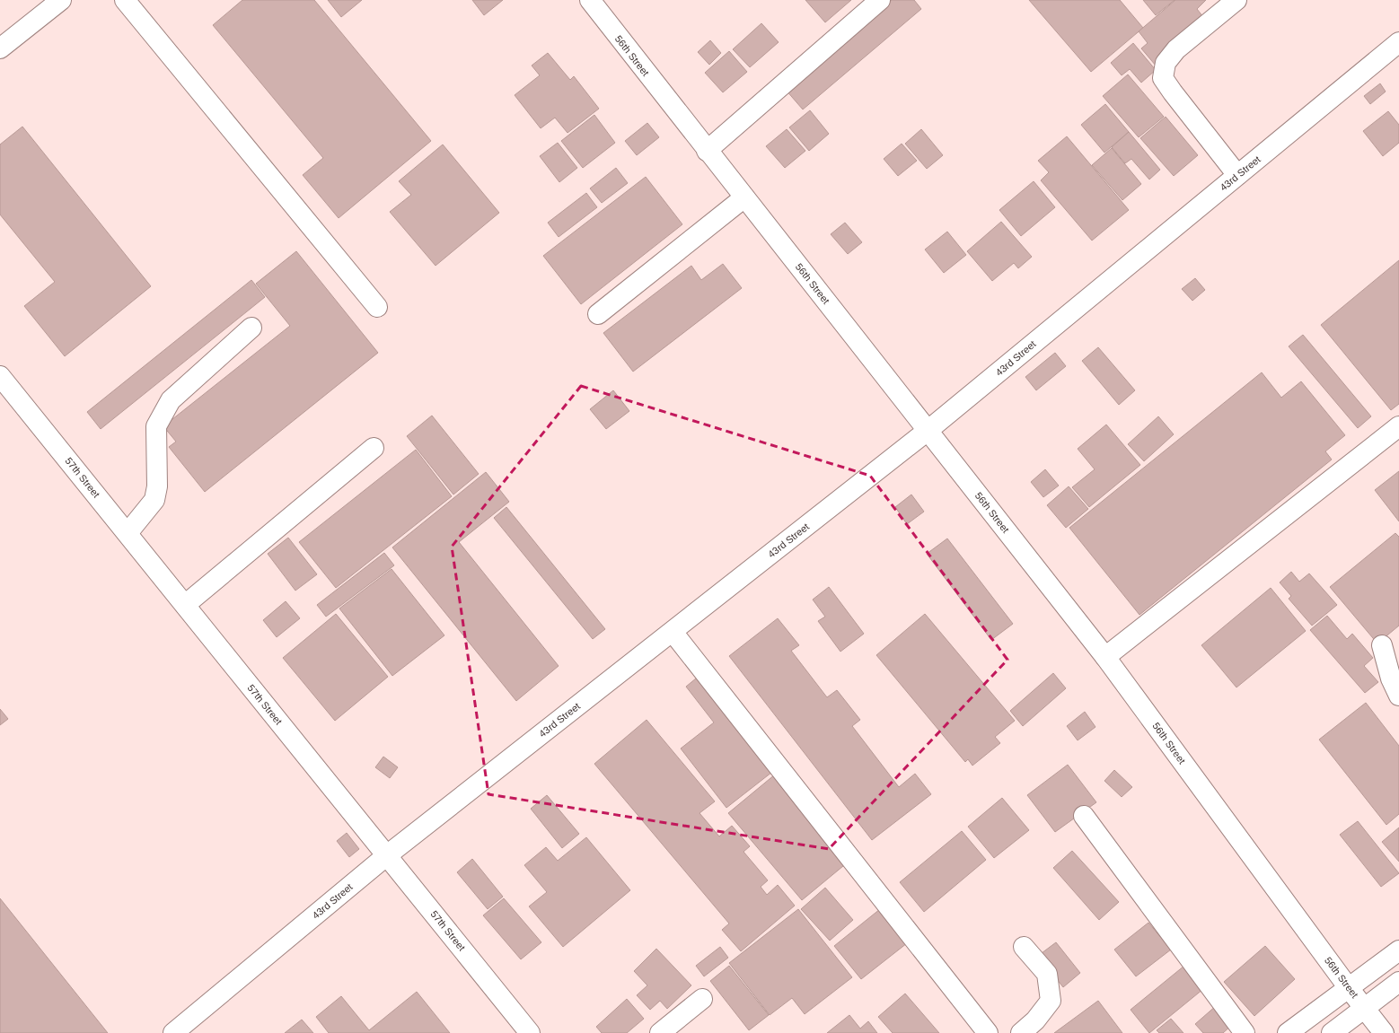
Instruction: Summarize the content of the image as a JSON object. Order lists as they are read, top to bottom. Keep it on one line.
{"streets":{"street":["56th Street","43rd Street","57th Street"]},"crossings":[["56th Street","43rd Street"],["43rd Street","57th Street"]]}
